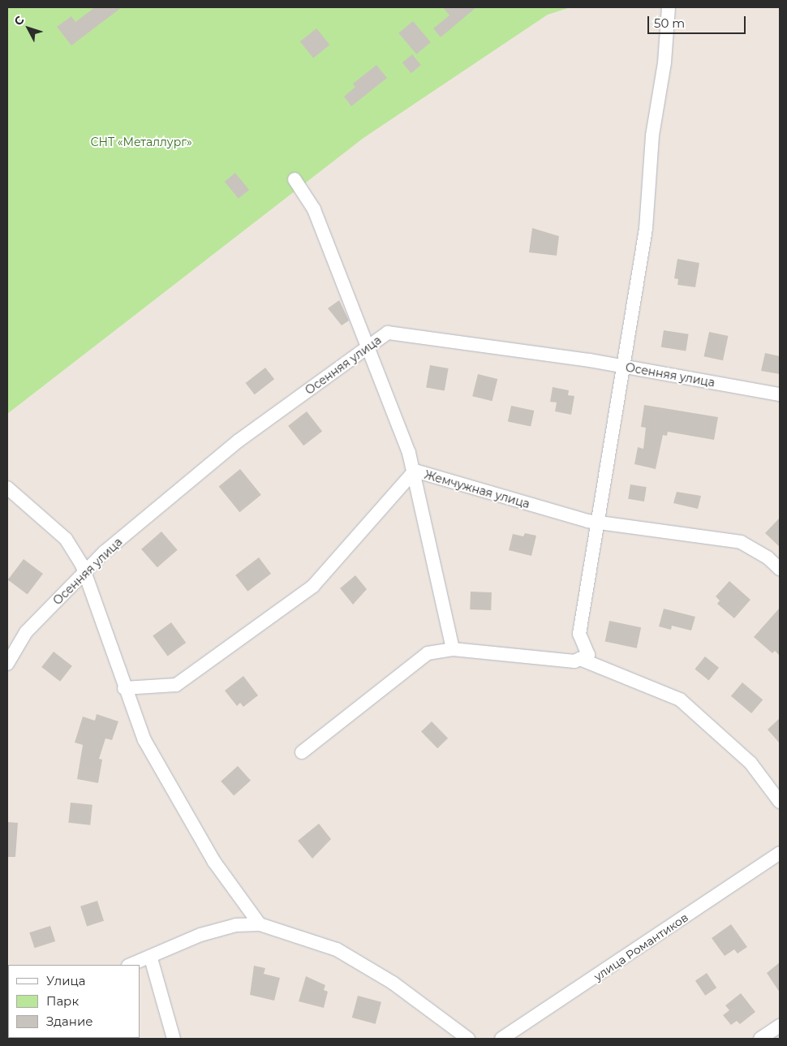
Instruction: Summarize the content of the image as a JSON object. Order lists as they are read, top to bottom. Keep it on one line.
{"streets":{"street":["Осенняя улица","Жемчужная улица","улица Романтиков"]},"parks":["СНТ «Металлург»"],"legend":["Улица","Парк","Здание"],"scale_bar":"50 m","north":"top left"}
